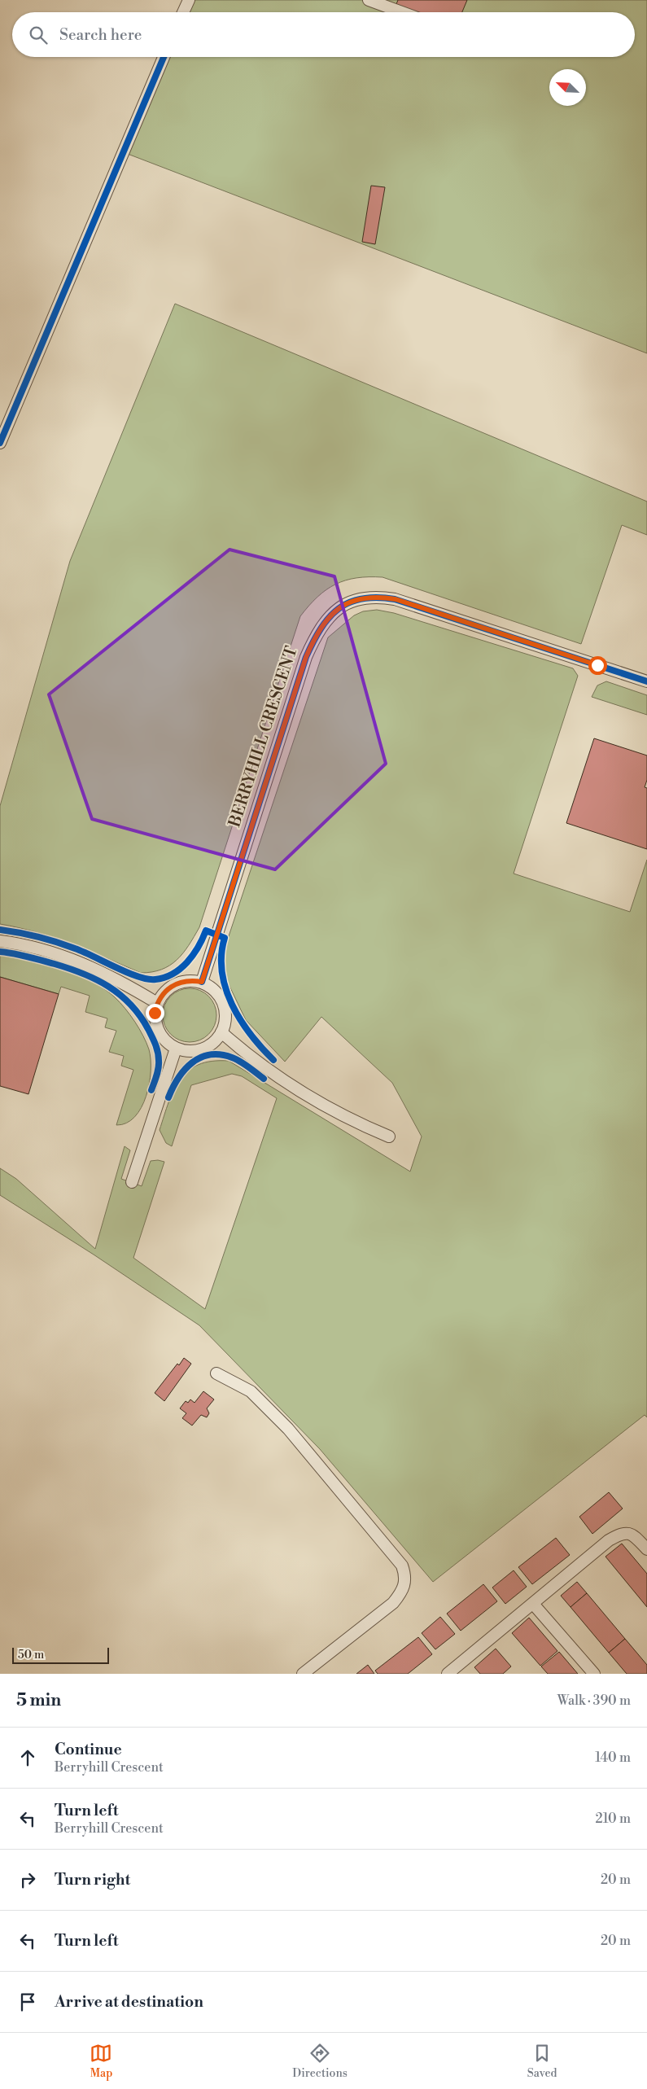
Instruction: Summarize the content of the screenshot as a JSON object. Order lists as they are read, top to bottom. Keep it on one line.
{"streets":{"street":["BERRYHILL CRESCENT"]},"scale_bar":"50 m","north":"top left","page":{"search":"Search here","scale":"50 m","heading":["5 min","Walk · 390 m"],"list":[["Continue","Berryhill Crescent","140 m"],["Turn left","Berryhill Crescent","210 m"],["Turn right","20 m"],["Turn left","20 m"],"Arrive at destination"],"nav":["Map","Directions","Saved"]}}
